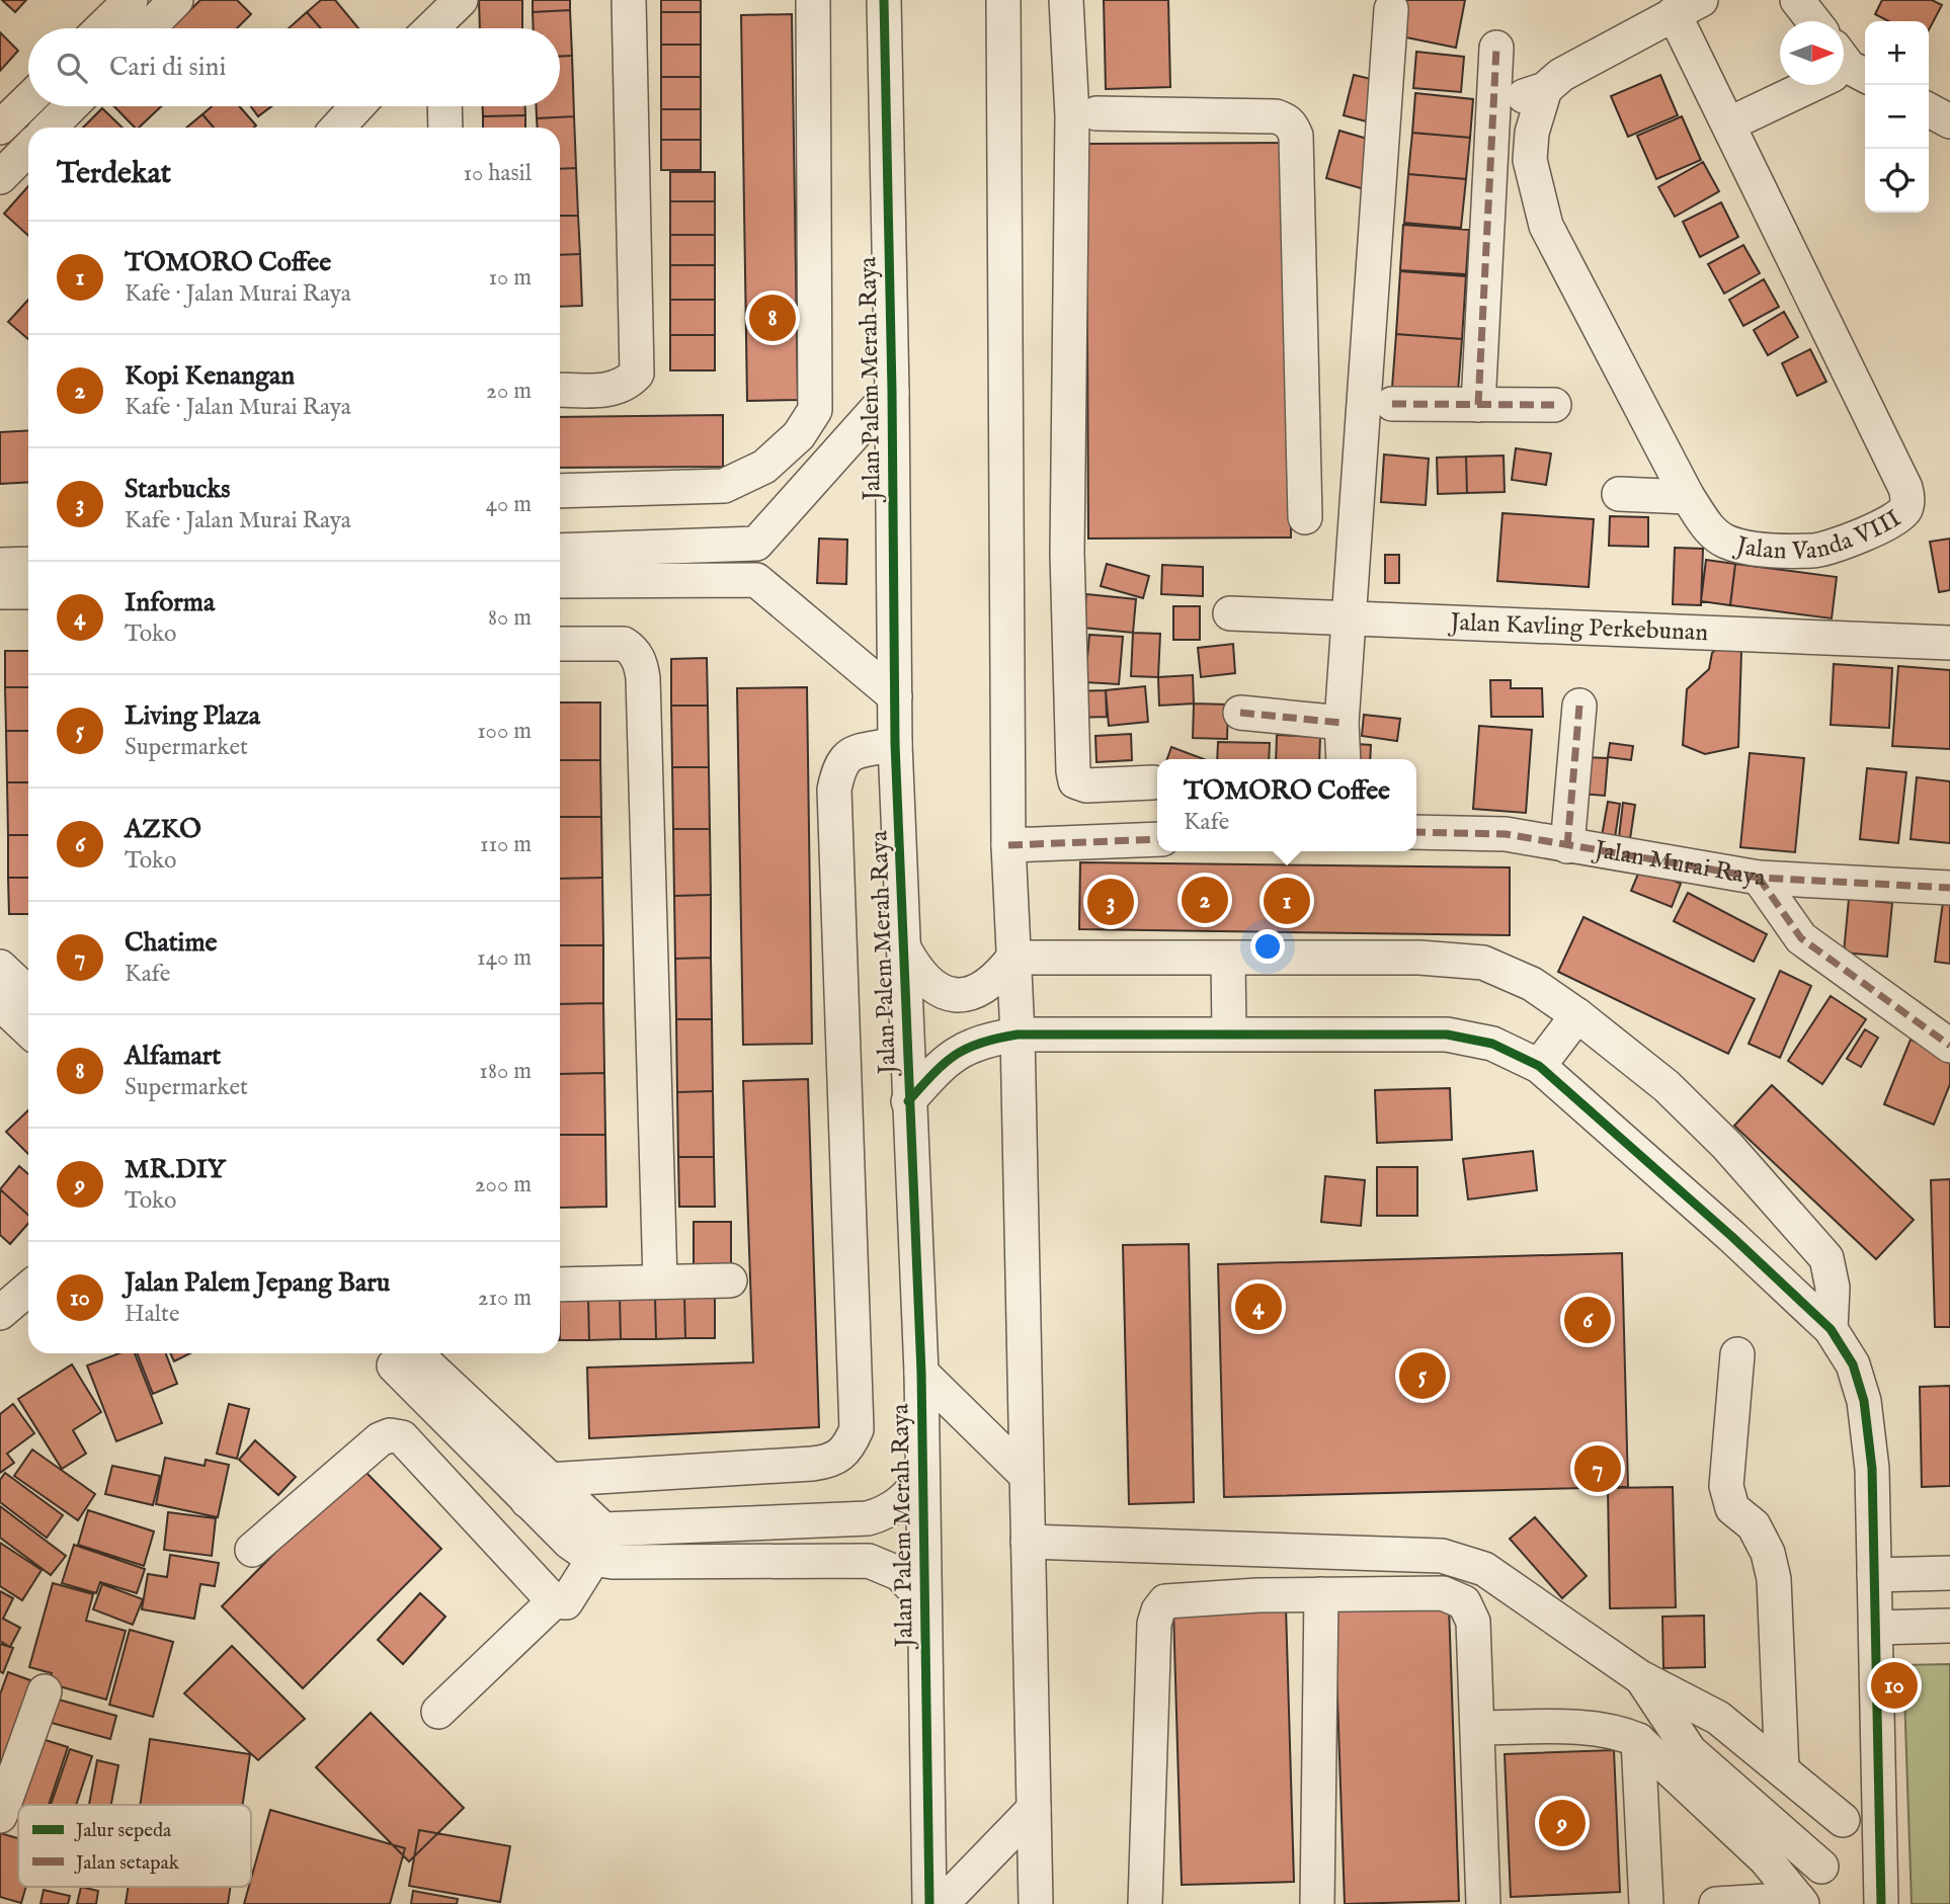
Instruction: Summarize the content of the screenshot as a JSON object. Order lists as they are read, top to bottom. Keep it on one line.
{"streets":{"street":["Jalan Palem Merah Raya","Jalan Vanda VIII","Jalan Kavling Perkebunan","Jalan Murai Raya"]},"legend":["Jalur sepeda","Jalan setapak"],"north":"right","page":{"map_buttons":["+","−"],"search":"Cari di sini","heading":["Terdekat","10 hasil"],"list":[{"mark":"1","name":"TOMORO Coffee","note":"Kafe · Jalan Murai Raya","value":"10 m"},{"mark":"2","name":"Kopi Kenangan","note":"Kafe · Jalan Murai Raya","value":"20 m"},{"mark":"3","name":"Starbucks","note":"Kafe · Jalan Murai Raya","value":"40 m"},{"mark":"4","name":"Informa","note":"Toko","value":"80 m"},{"mark":"5","name":"Living Plaza","note":"Supermarket","value":"100 m"},{"mark":"6","name":"AZKO","note":"Toko","value":"110 m"},{"mark":"7","name":"Chatime","note":"Kafe","value":"140 m"},{"mark":"8","name":"Alfamart","note":"Supermarket","value":"180 m"},{"mark":"9","name":"MR.DIY","note":"Toko","value":"200 m"},{"mark":"10","name":"Jalan Palem Jepang Baru","note":"Halte","value":"210 m"}],"pins":["8","2","1","3","4","6","5","7","10","9"],"popup":["TOMORO Coffee","Kafe"]}}
